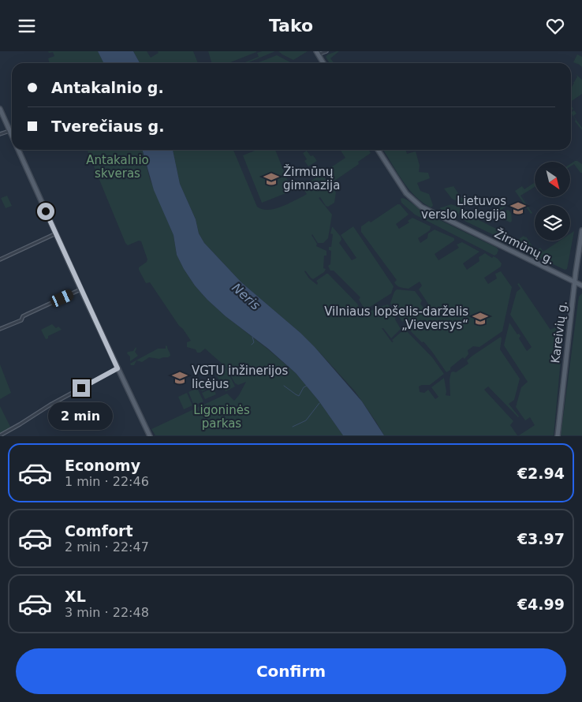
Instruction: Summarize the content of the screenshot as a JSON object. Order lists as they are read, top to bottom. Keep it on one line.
{"streets":{"main road":["Žirmūnų g.","Kareivių g."]},"crossings":[["Žirmūnų g.","Kareivių g."]],"water":["Neris"],"parks":["Antakalnio skveras","Ligoninės parkas"],"places":{"school or university":["Žirmūnų gimnazija","Lietuvos verslo kolegija","Vilniaus lopšelis-darželis „Vieversys“","VGTU inžinerijos licėjus"]},"north":"bottom right","page":{"header":"Tako","banner":["Antakalnio g.","Tverečiaus g."],"bubble":"2 min","list":[{"name":"Economy","note":"1 min · 22:46","value":"€2.94"},{"name":"Comfort","note":"2 min · 22:47","value":"€3.97"},{"name":"XL","note":"3 min · 22:48","value":"€4.99"}],"buttons":"Confirm"}}
